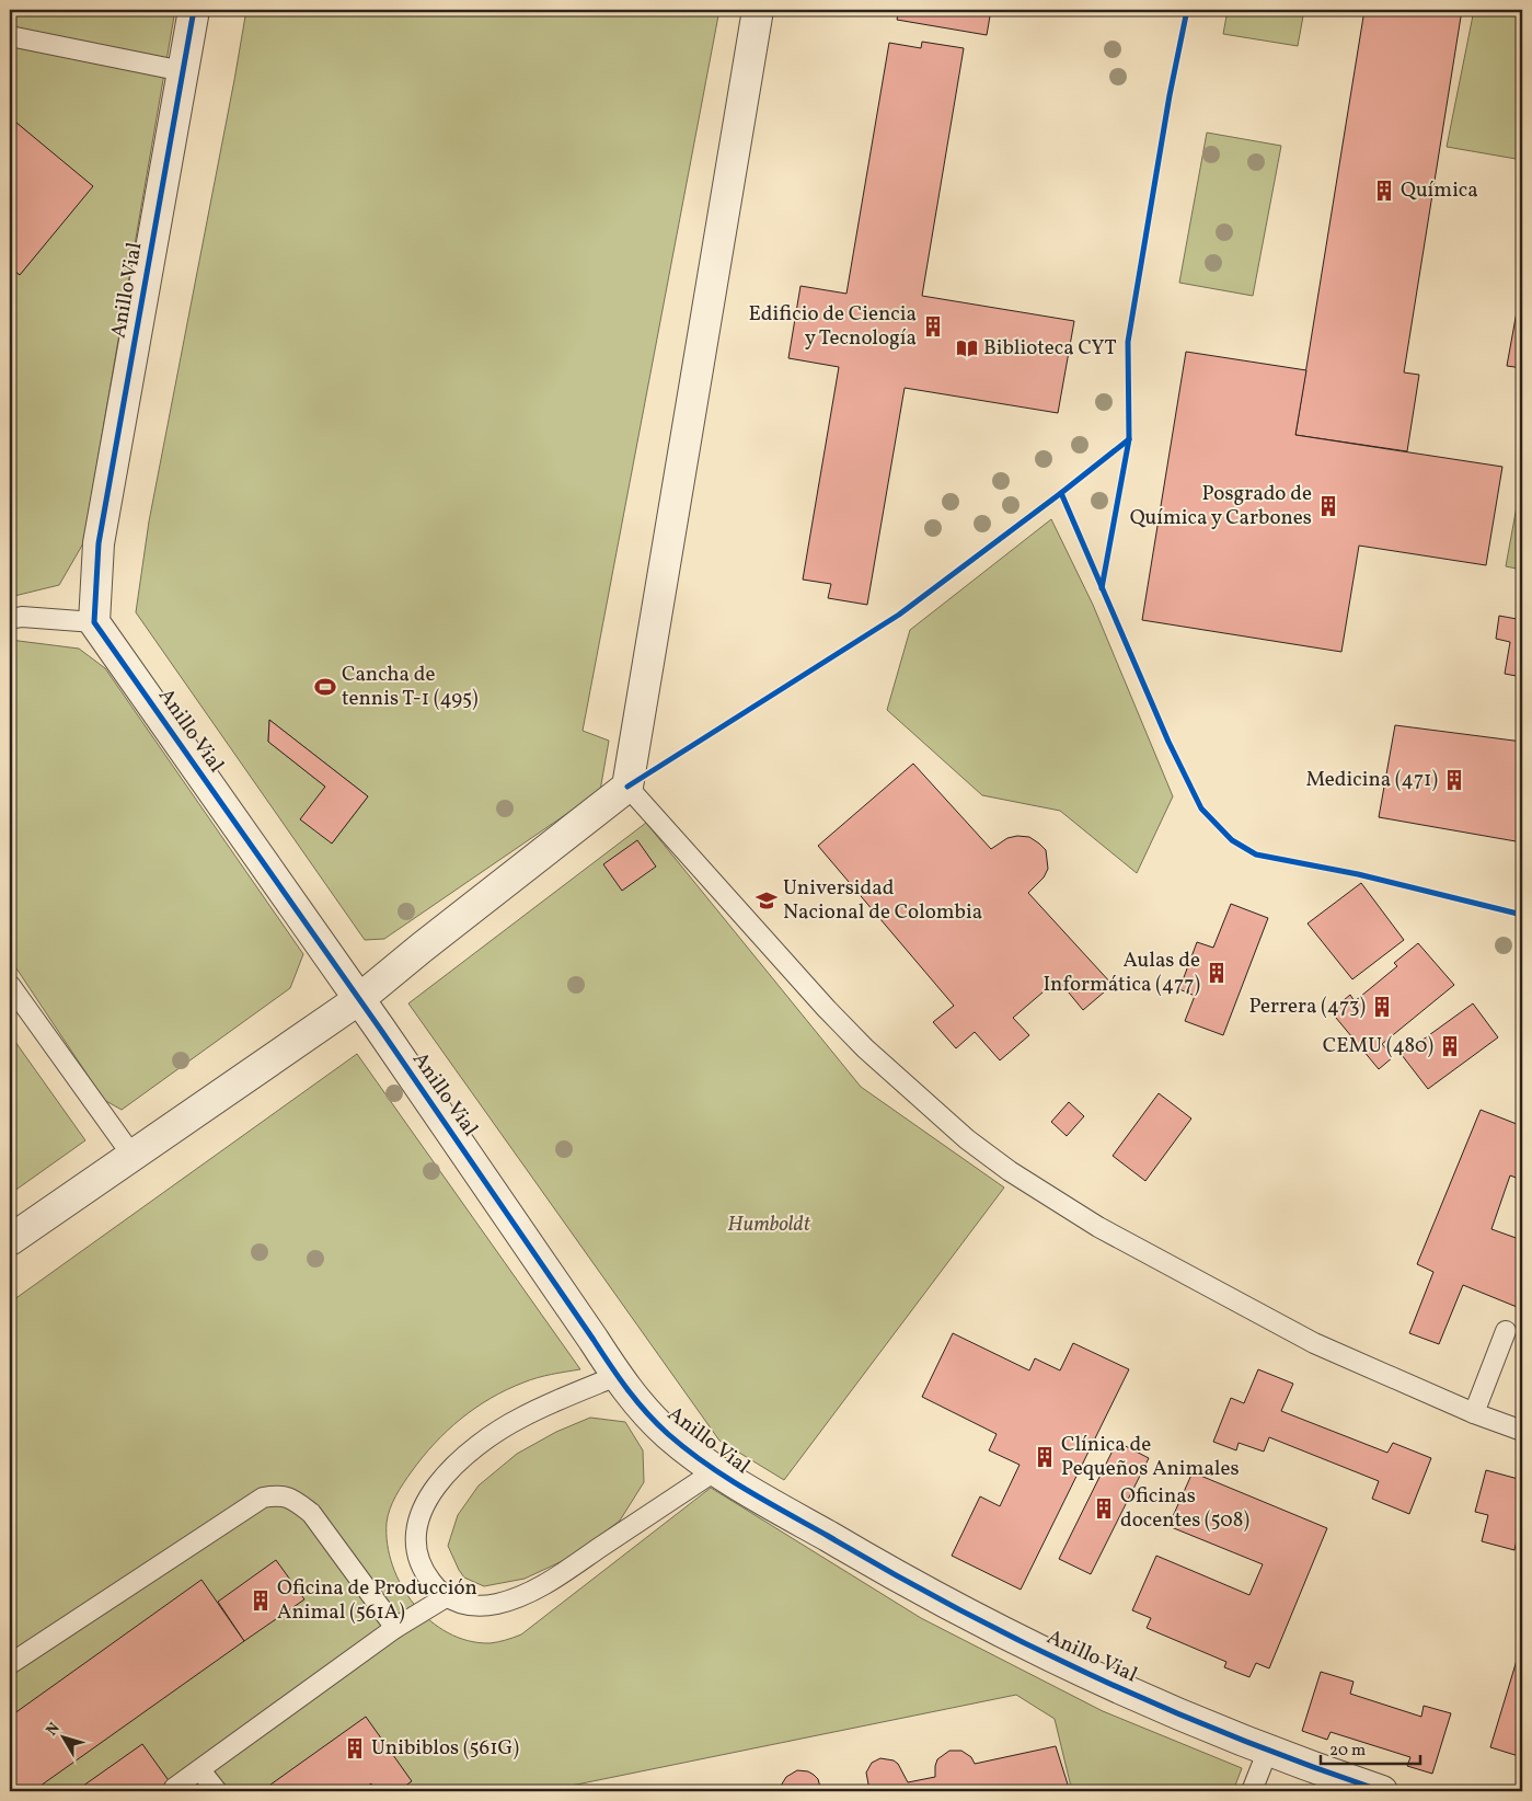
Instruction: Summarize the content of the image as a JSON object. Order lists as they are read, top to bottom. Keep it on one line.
{"streets":{"street":["Anillo Vial"]},"parks":["Humboldt"],"places":{"building":["Química","Edificio de Ciencia y Tecnología","Posgrado de Química y Carbones","Medicina (471)","Aulas de Informática (477)","Perrera (473)","CEMU (480)","Clínica de Pequeños Animales","Oficinas docentes (508)","Oficina de Producción Animal (561A)","Unibiblos (561G)"],"library":["Biblioteca CYT"],"sports":["Cancha de tennis T-1 (495)"],"school or university":["Universidad Nacional de Colombia"]},"scale_bar":"20 m","north":"top left"}
